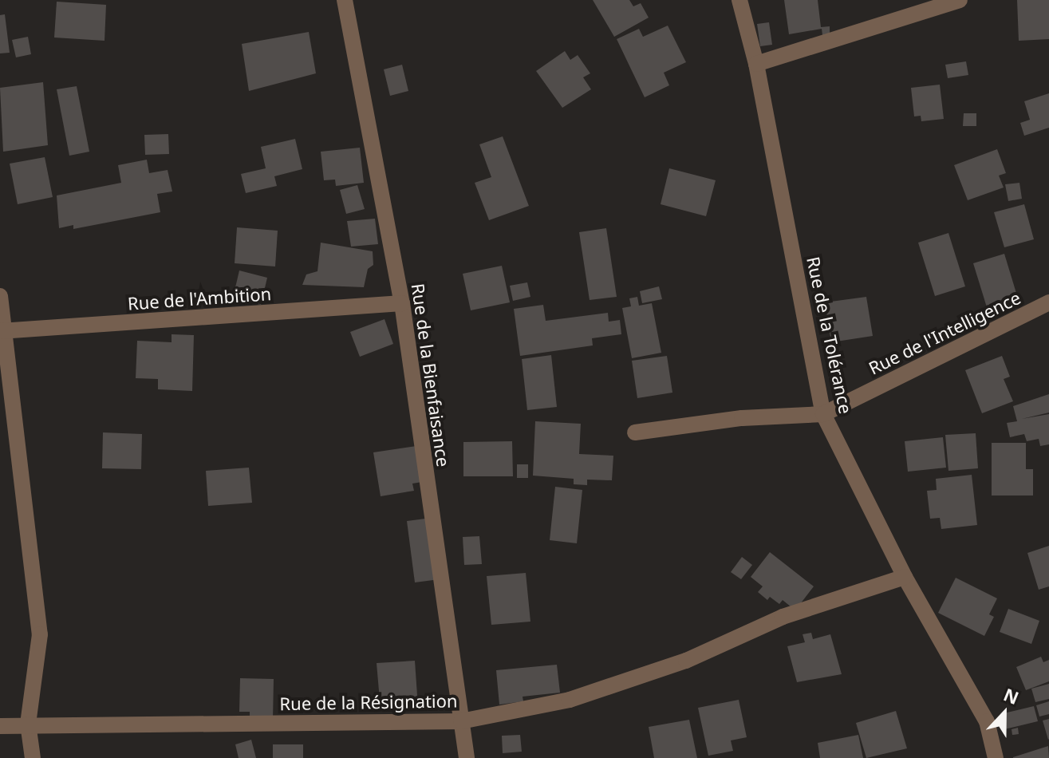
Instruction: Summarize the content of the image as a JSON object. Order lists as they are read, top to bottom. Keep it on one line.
{"streets":{"street":["Rue de l'Ambition","Rue de l'Intelligence","Rue de la Tolérance","Rue de la Bienfaisance","Rue de la Résignation"]},"crossings":[["Rue de l'Ambition","Rue de la Bienfaisance"],["Rue de l'Intelligence","Rue de la Tolérance"],["Rue de la Tolérance","Rue de la Résignation"],["Rue de la Bienfaisance","Rue de la Résignation"]],"north":"top"}
